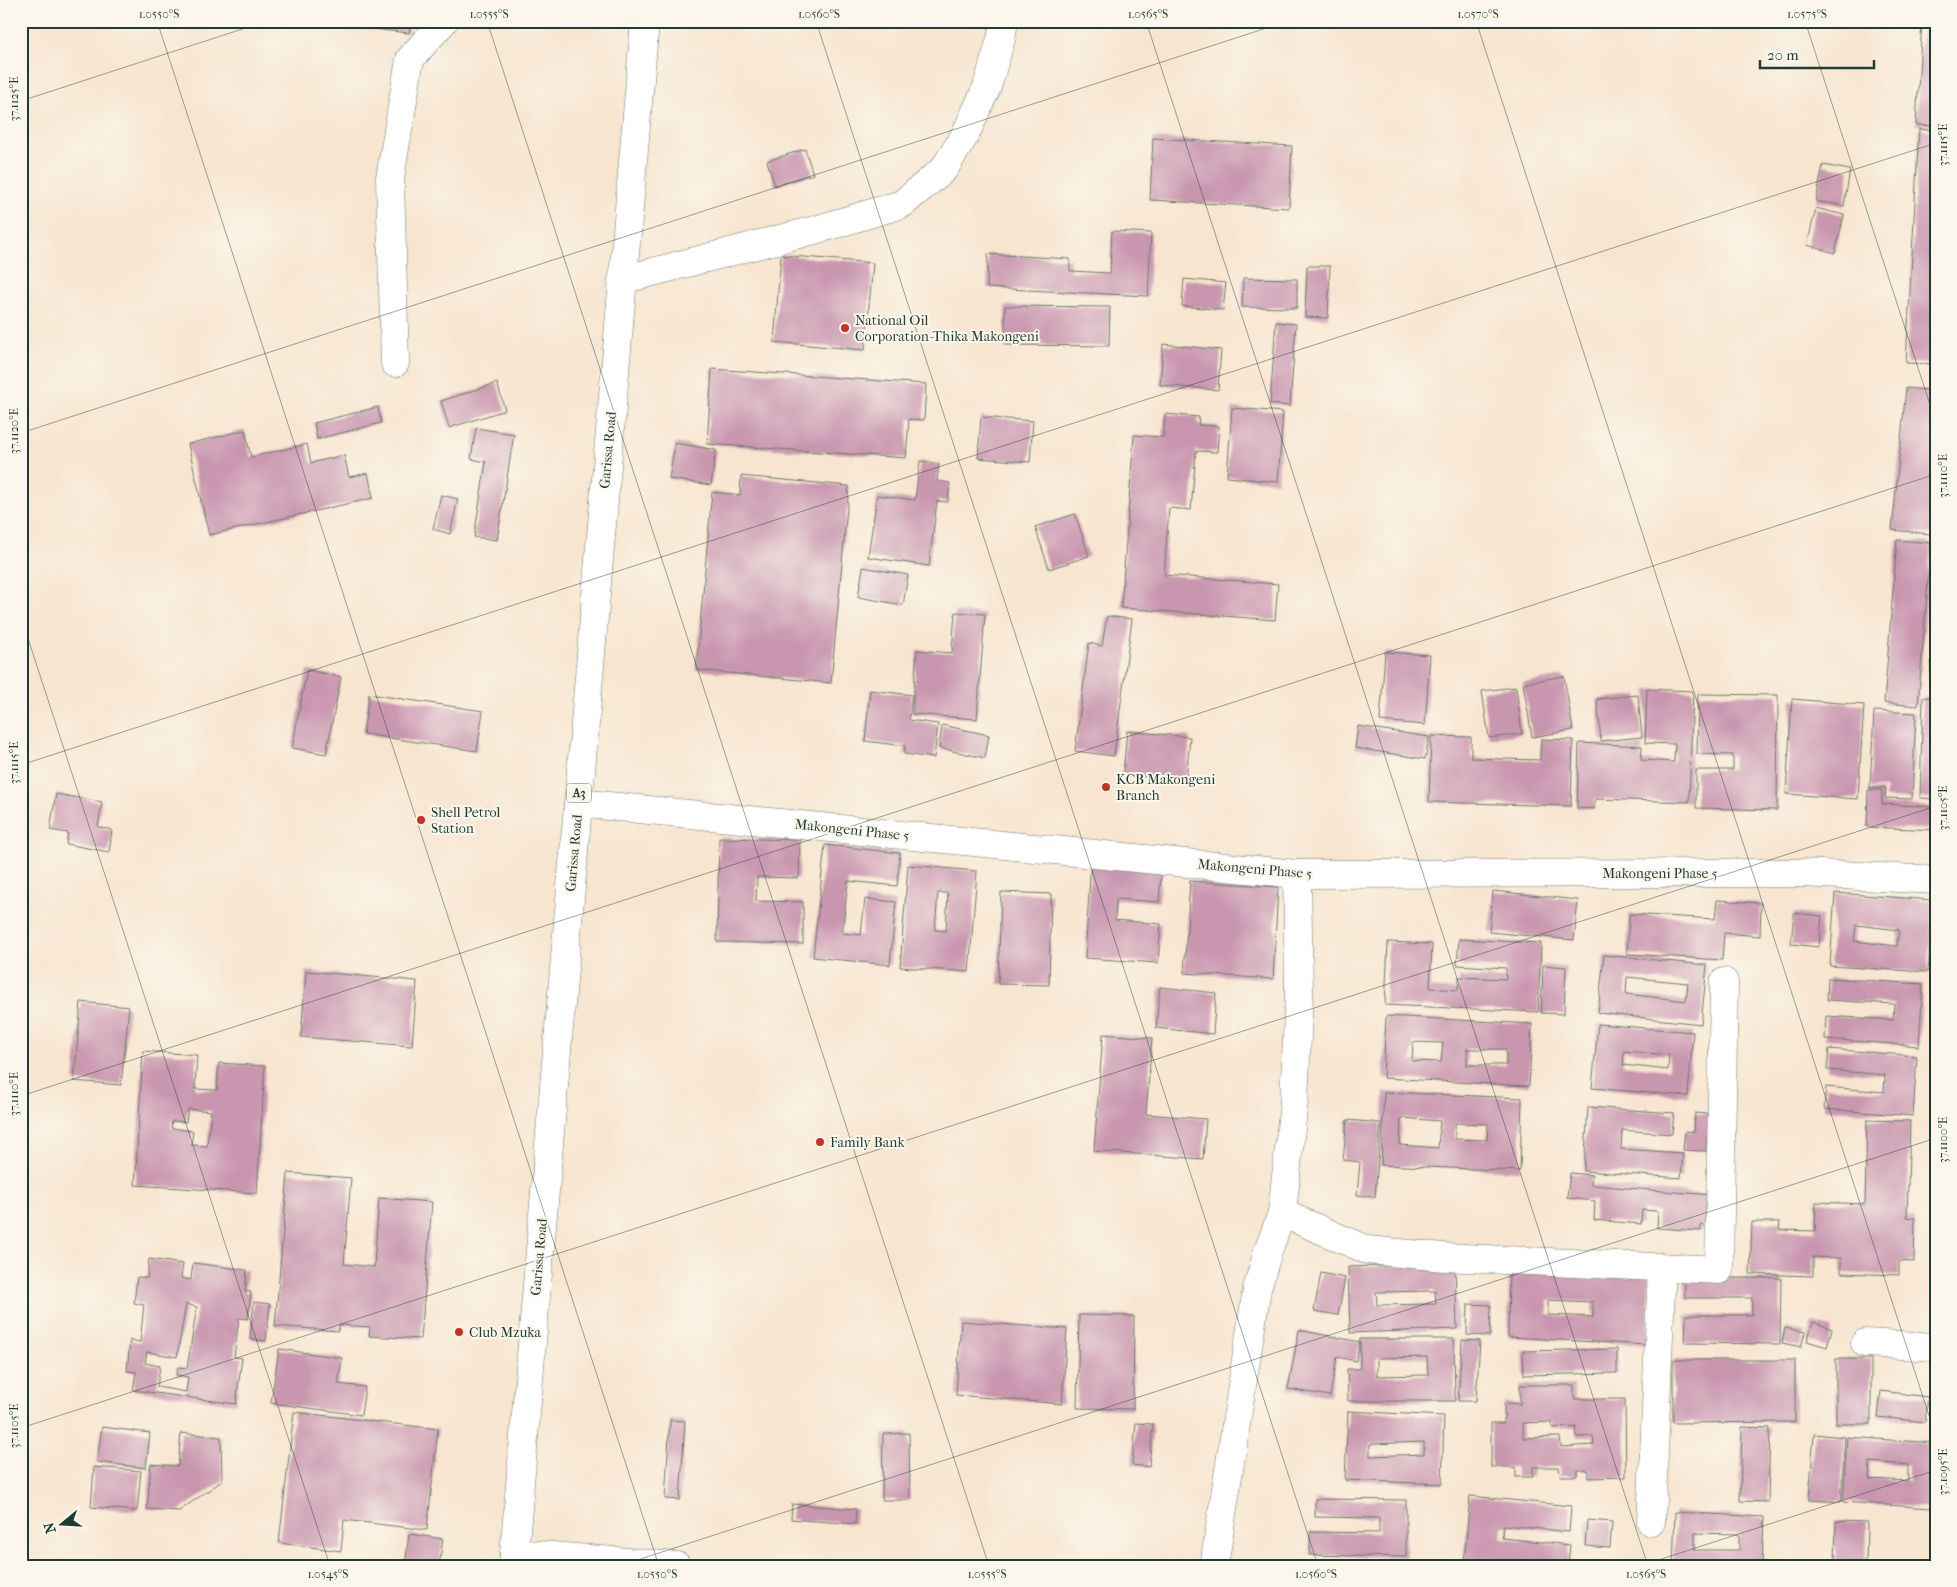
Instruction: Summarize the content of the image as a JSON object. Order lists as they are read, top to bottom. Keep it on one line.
{"streets":{"main road":["Garissa Road","A3","Makongeni Phase 5"]},"crossings":[["Garissa Road","Makongeni Phase 5"]],"places":["National Oil Corporation-Thika Makongeni","KCB Makongeni Branch","Shell Petrol Station","Family Bank","Club Mzuka"],"scale_bar":"20 m","north":"left","coordinates":["1.0550°S","1.0555°S","1.0560°S","1.0565°S","1.0570°S","1.0575°S","37.1125°E","37.1115°E","37.1120°E","37.1110°E","37.1105°E","37.1100°E","37.1095°E","1.0545°S"]}
